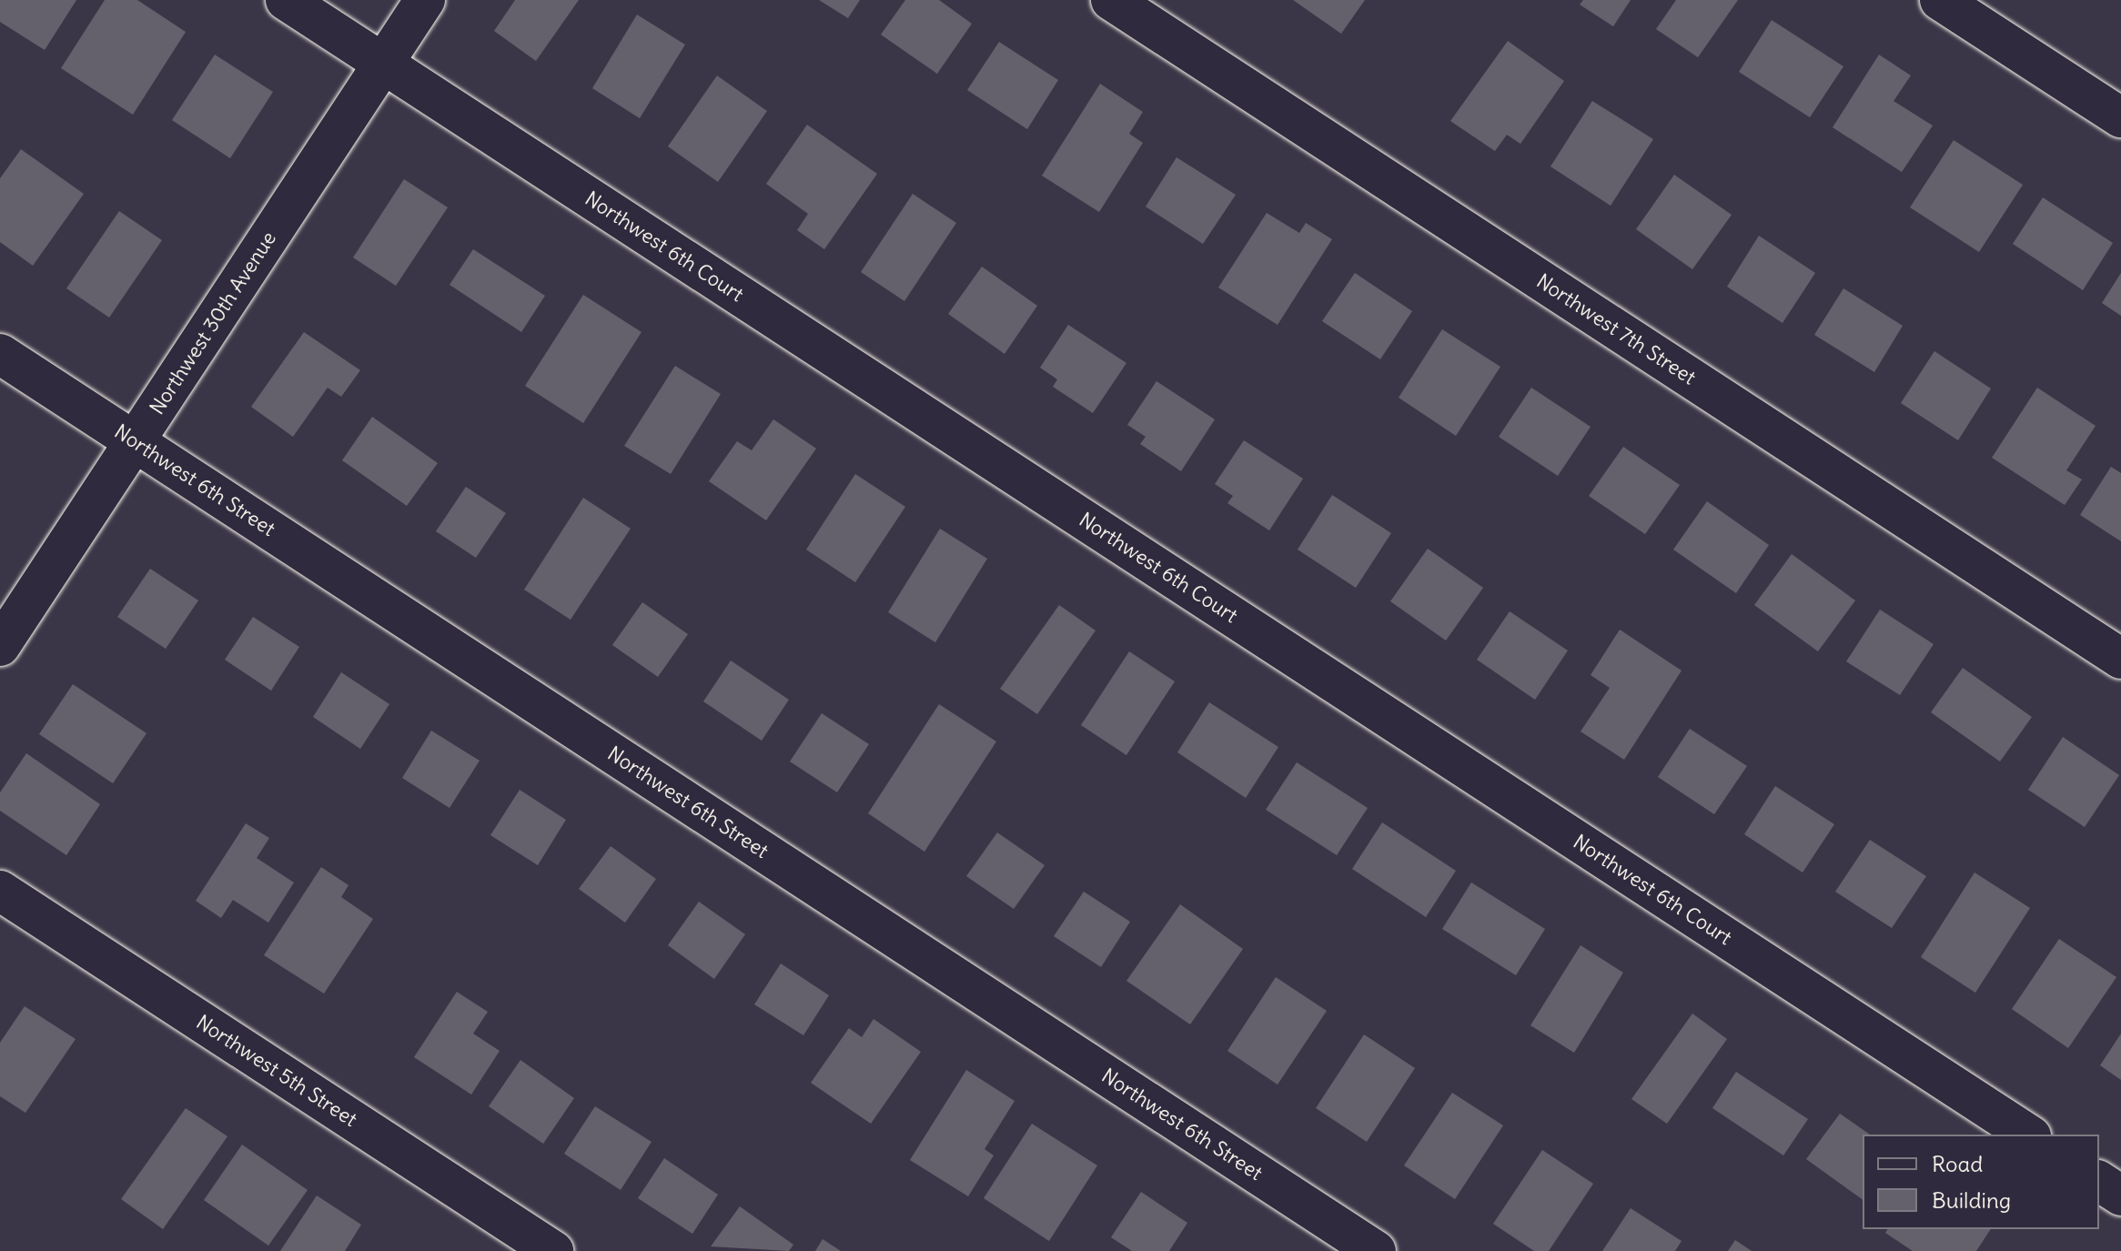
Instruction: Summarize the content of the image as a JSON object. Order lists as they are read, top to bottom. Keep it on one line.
{"streets":{"street":["Northwest 6th Court","Northwest 30th Avenue","Northwest 7th Street","Northwest 6th Street","Northwest 5th Street"]},"crossings":[["Northwest 6th Court","Northwest 30th Avenue"],["Northwest 30th Avenue","Northwest 6th Street"]],"legend":["Road","Building"]}
